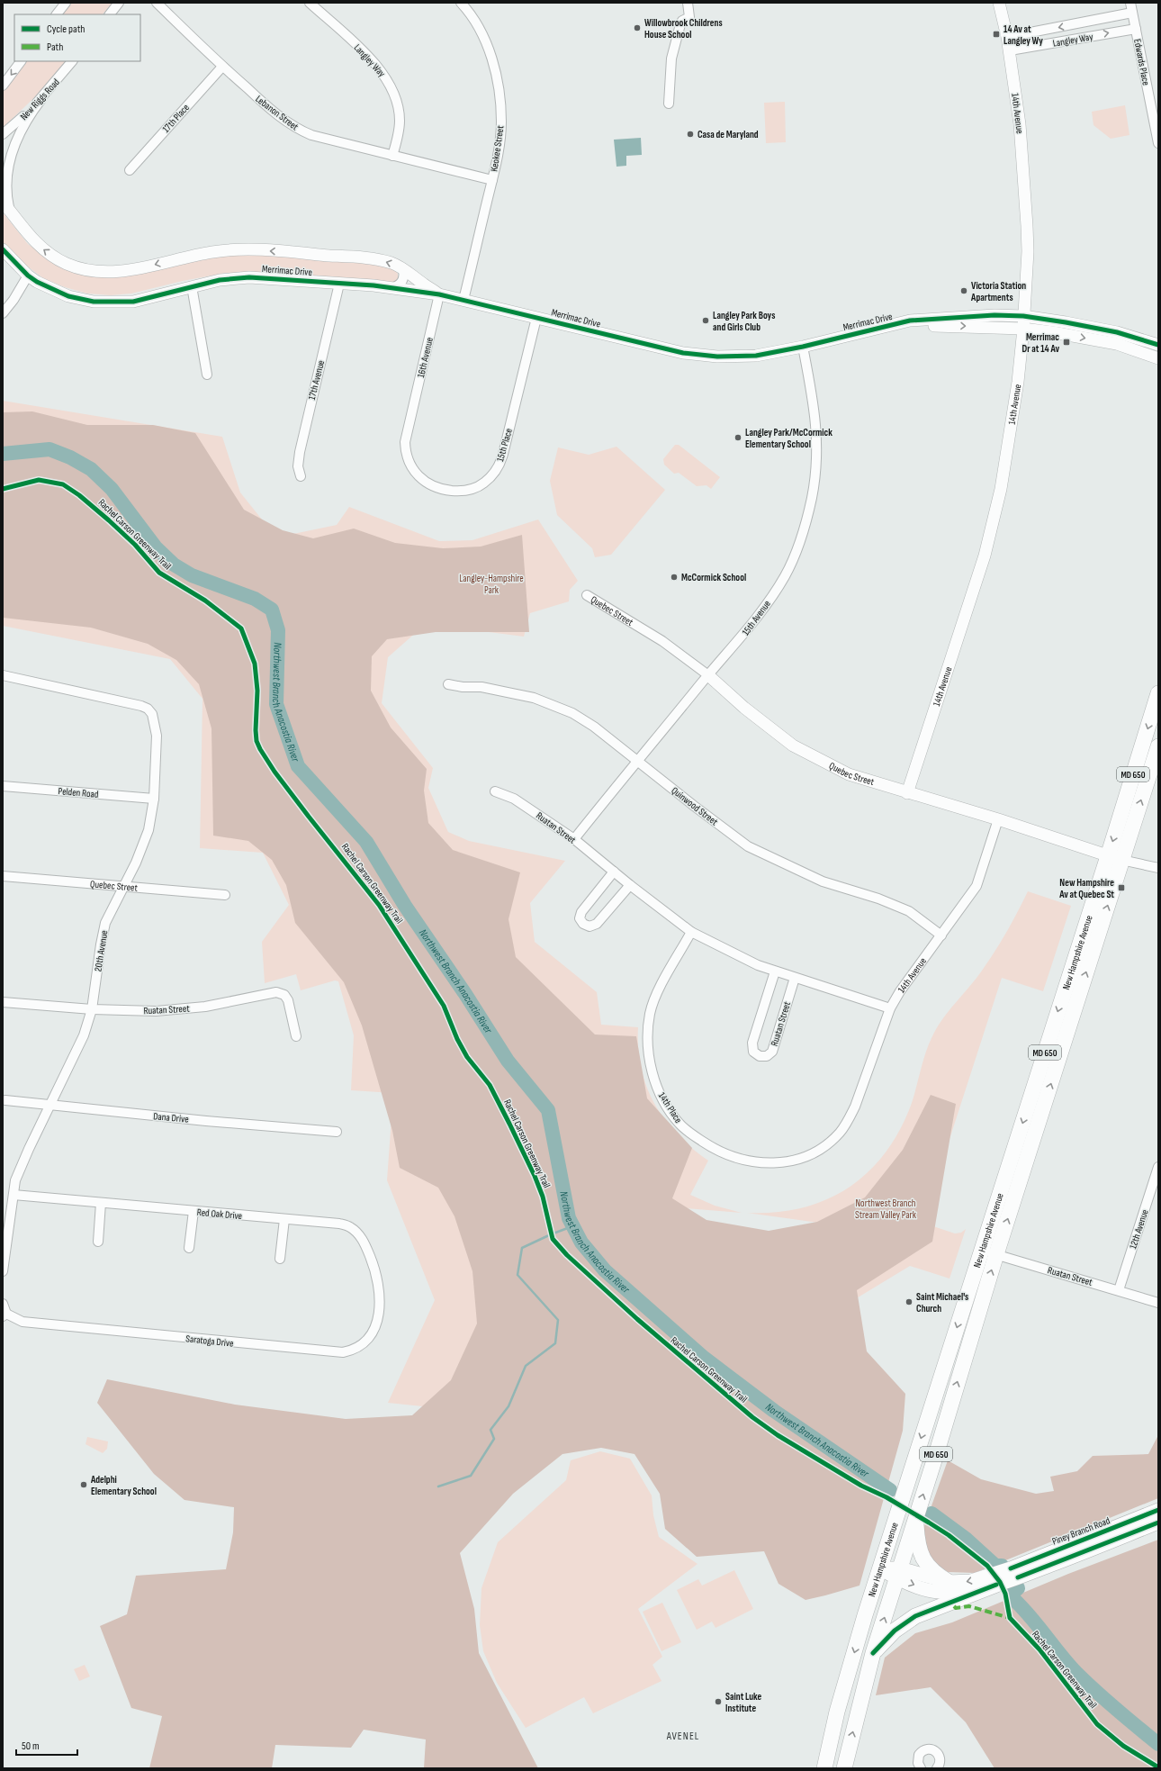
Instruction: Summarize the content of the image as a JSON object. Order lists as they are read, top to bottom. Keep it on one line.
{"streets":{"main road":["MD 650","New Hampshire Avenue","Piney Branch Road"],"street":["Langley Way","Edwards Place","New Riggs Road","Lebanon Street","14th Avenue","17th Place","Keokee Street","Merrimac Drive","16th Avenue","17th Avenue","15th Place","Quebec Street","15th Avenue","Pelden Road","Quinwood Street","Ruatan Street","20th Avenue","14th Place","Dana Drive","Red Oak Drive","12th Avenue","Saratoga Drive"],"cycle path":["Rachel Carson Greenway Trail"]},"crossings":[["Langley Way","Edwards Place"],["Langley Way","Lebanon Street"],["Langley Way","14th Avenue"],["Lebanon Street","17th Place"],["Lebanon Street","Keokee Street"],["14th Avenue","Merrimac Drive"],["14th Avenue","Quebec Street"],["14th Avenue","Quinwood Street"],["14th Avenue","Ruatan Street"],["14th Avenue","14th Place"],["Keokee Street","Merrimac Drive"],["Merrimac Drive","16th Avenue"],["Merrimac Drive","17th Avenue"],["Merrimac Drive","15th Place"],["Merrimac Drive","15th Avenue"],["16th Avenue","15th Place"],["Quebec Street","15th Avenue"],["Quebec Street","20th Avenue"],["Quebec Street","New Hampshire Avenue"],["15th Avenue","Quinwood Street"],["15th Avenue","Ruatan Street"],["Pelden Road","20th Avenue"],["Ruatan Street","20th Avenue"],["Ruatan Street","New Hampshire Avenue"],["Ruatan Street","14th Place"],["Ruatan Street","12th Avenue"],["20th Avenue","Dana Drive"],["20th Avenue","Red Oak Drive"],["New Hampshire Avenue","Piney Branch Road"],["Red Oak Drive","Saratoga Drive"]],"districts":["AVENEL"],"water":["Northwest Branch Anacostia River"],"parks":["Langley-Hampshire Park","Northwest Branch Stream Valley Park"],"places":{"other":["Willowbrook Childrens House School","Casa de Maryland","Victoria Station Apartments","Langley Park Boys and Girls Club","Langley Park/McCormick Elementary School","McCormick School","Saint Michael's Church","Adelphi Elementary School","Saint Luke Institute"],"transit":["14 Av at Langley Wy","Merrimac Dr at 14 Av","New Hampshire Av at Quebec St"]},"legend":["Cycle path","Path"],"scale_bar":"50 m"}
